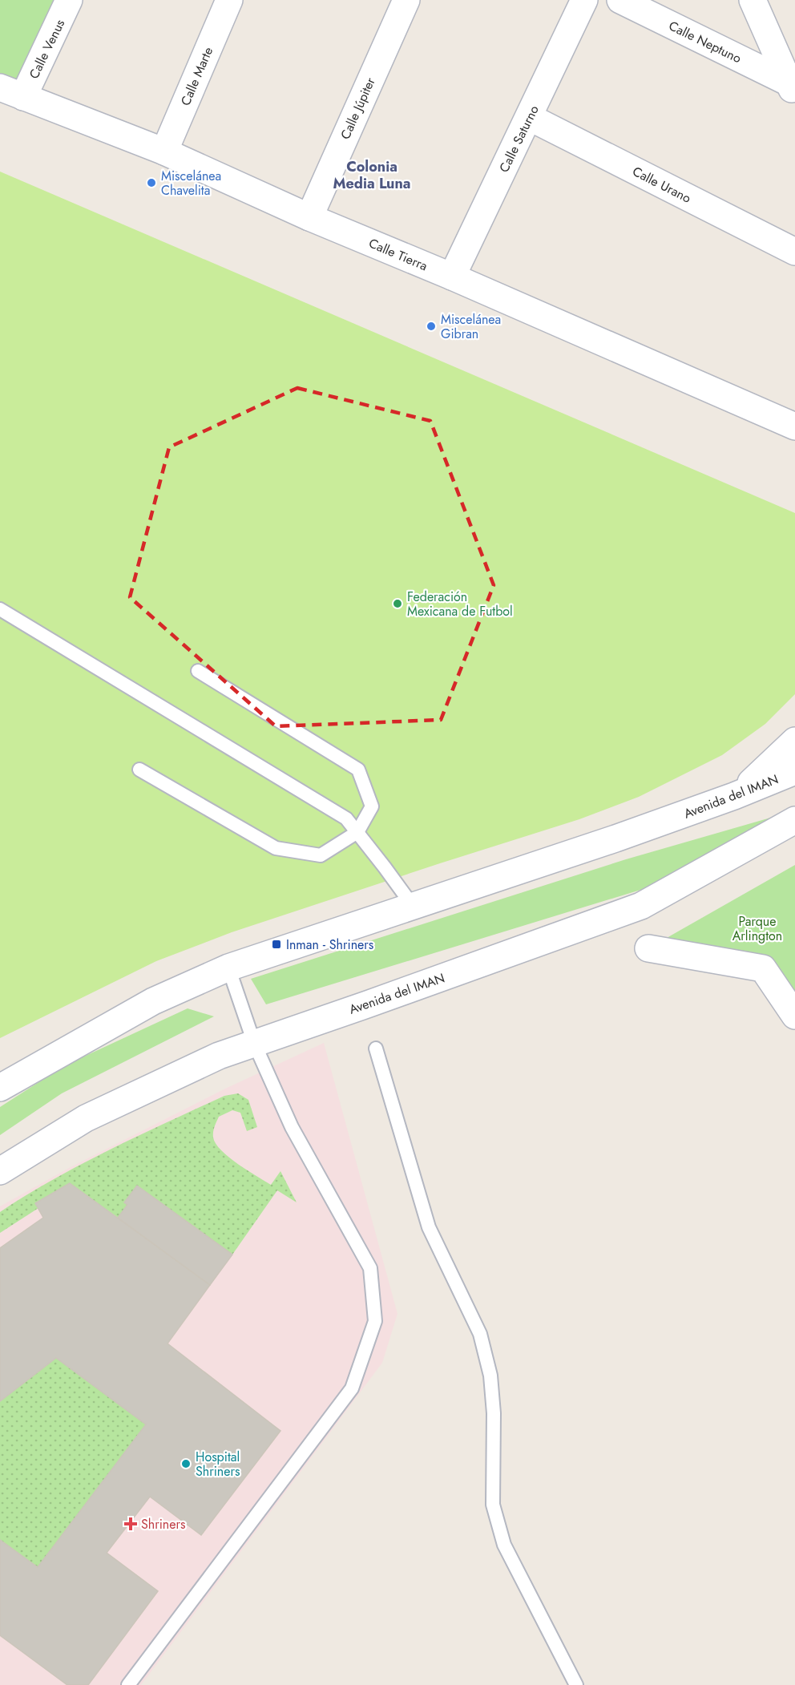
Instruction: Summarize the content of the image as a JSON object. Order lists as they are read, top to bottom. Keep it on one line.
{"streets":{"street":["Calle Neptuno","Calle Venus","Calle Marte","Calle Júpiter","Calle Saturno","Calle Urano","Calle Tierra","Avenida del IMAN"]},"crossings":[["Calle Venus","Calle Tierra"],["Calle Marte","Calle Tierra"],["Calle Júpiter","Calle Tierra"],["Calle Saturno","Calle Urano"],["Calle Saturno","Calle Tierra"]],"districts":["Colonia Media Luna"],"parks":["Parque Arlington"],"places":{"other":["Miscelánea Chavelita","Miscelánea Gibran","Federación Mexicana de Futbol","Hospital Shriners"],"transit":["Inman - Shriners"],"health":["Shriners"]}}
